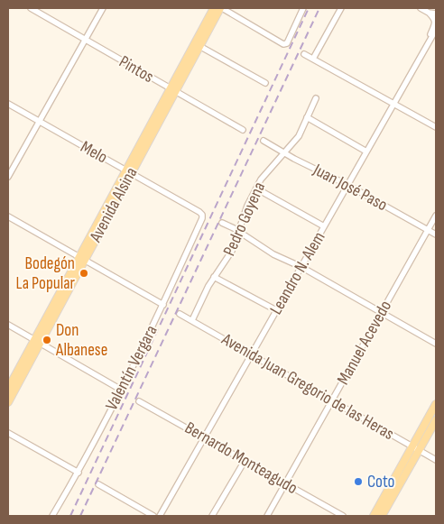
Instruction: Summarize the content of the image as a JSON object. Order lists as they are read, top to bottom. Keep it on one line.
{"streets":{"main road":["Avenida Alsina"],"street":["Pintos","Melo","Juan José Paso","Pedro Goyena","Leandro N. Alem","Manuel Acevedo","Valentín Vergara","Avenida Juan Gregorio de las Heras","Bernardo Monteagudo"]},"crossings":[["Pintos","Avenida Alsina"],["Melo","Avenida Alsina"],["Melo","Valentín Vergara"],["Juan José Paso","Pedro Goyena"],["Juan José Paso","Leandro N. Alem"],["Juan José Paso","Manuel Acevedo"],["Pedro Goyena","Avenida Juan Gregorio de las Heras"],["Leandro N. Alem","Avenida Juan Gregorio de las Heras"],["Leandro N. Alem","Bernardo Monteagudo"],["Manuel Acevedo","Avenida Juan Gregorio de las Heras"],["Manuel Acevedo","Bernardo Monteagudo"]],"places":["Bodegón La Popular","Don Albanese","Coto"]}
